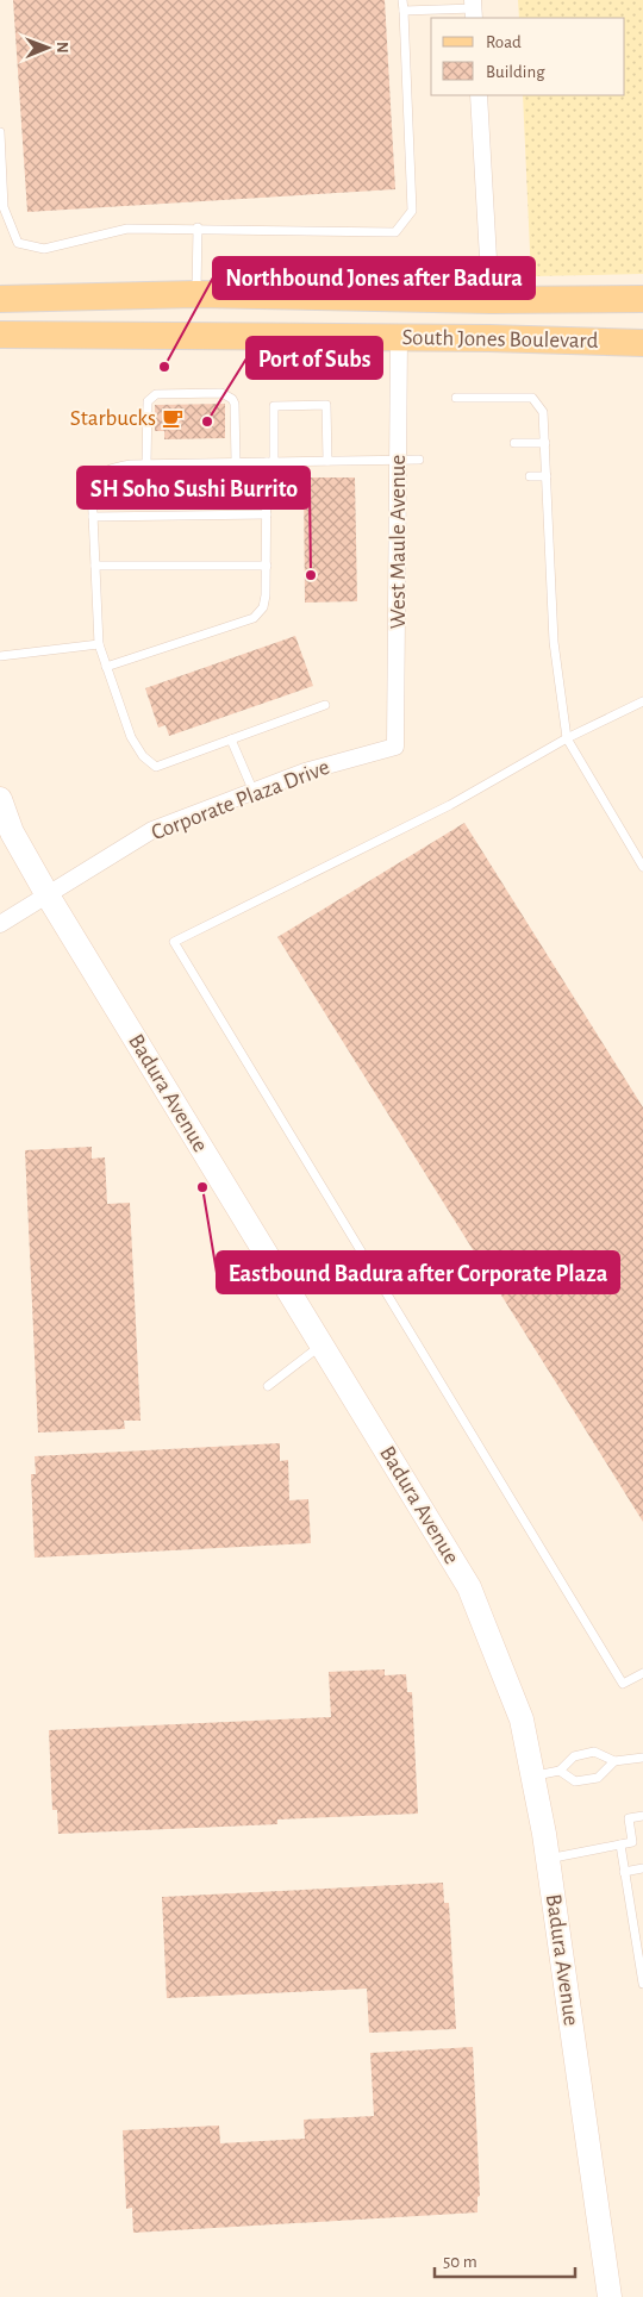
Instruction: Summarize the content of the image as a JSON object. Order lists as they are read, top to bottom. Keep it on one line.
{"streets":{"main road":["South Jones Boulevard","Badura Avenue"],"street":["West Maule Avenue","Corporate Plaza Drive"]},"crossings":[["South Jones Boulevard","West Maule Avenue"],["West Maule Avenue","Corporate Plaza Drive"],["Corporate Plaza Drive","Badura Avenue"]],"places":{"other":["Northbound Jones after Badura","Port of Subs","SH Soho Sushi Burrito","Eastbound Badura after Corporate Plaza"],"cafe":["Starbucks"]},"legend":["Road","Building"],"scale_bar":"50 m","north":"right"}
